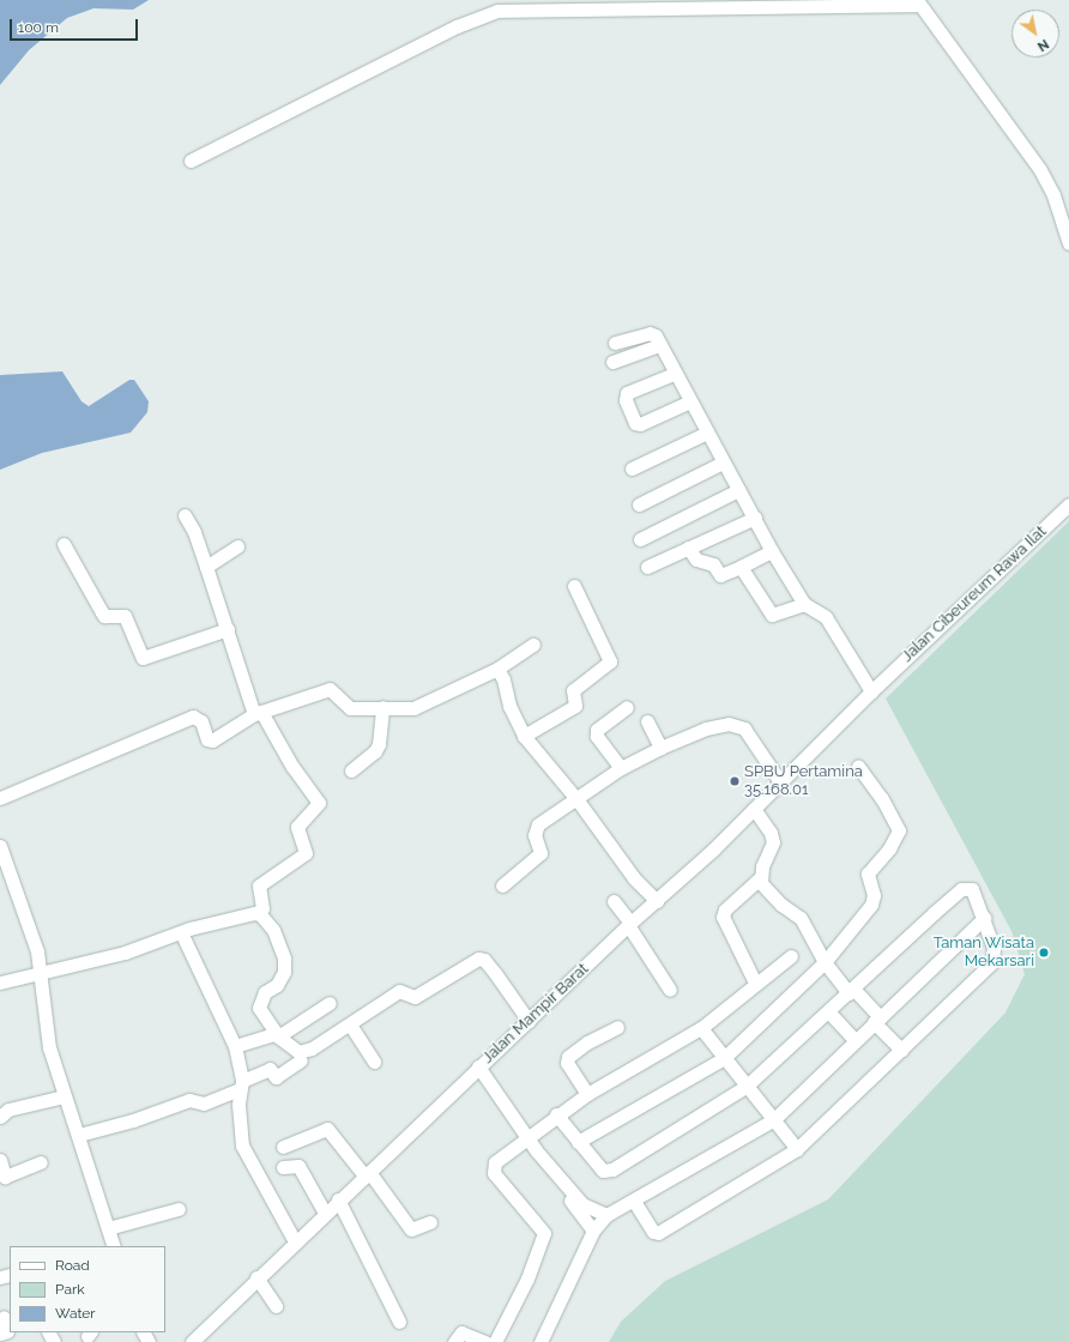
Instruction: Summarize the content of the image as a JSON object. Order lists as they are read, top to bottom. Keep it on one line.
{"streets":{"street":["Jalan Cibeureum Rawa Ilat","Jalan Mampir Barat"]},"crossings":[["Jalan Cibeureum Rawa Ilat","Jalan Mampir Barat"]],"places":["SPBU Pertamina 35.168.01","Taman Wisata Mekarsari"],"legend":["Road","Park","Water"],"scale_bar":"100 m","north":"bottom right"}
